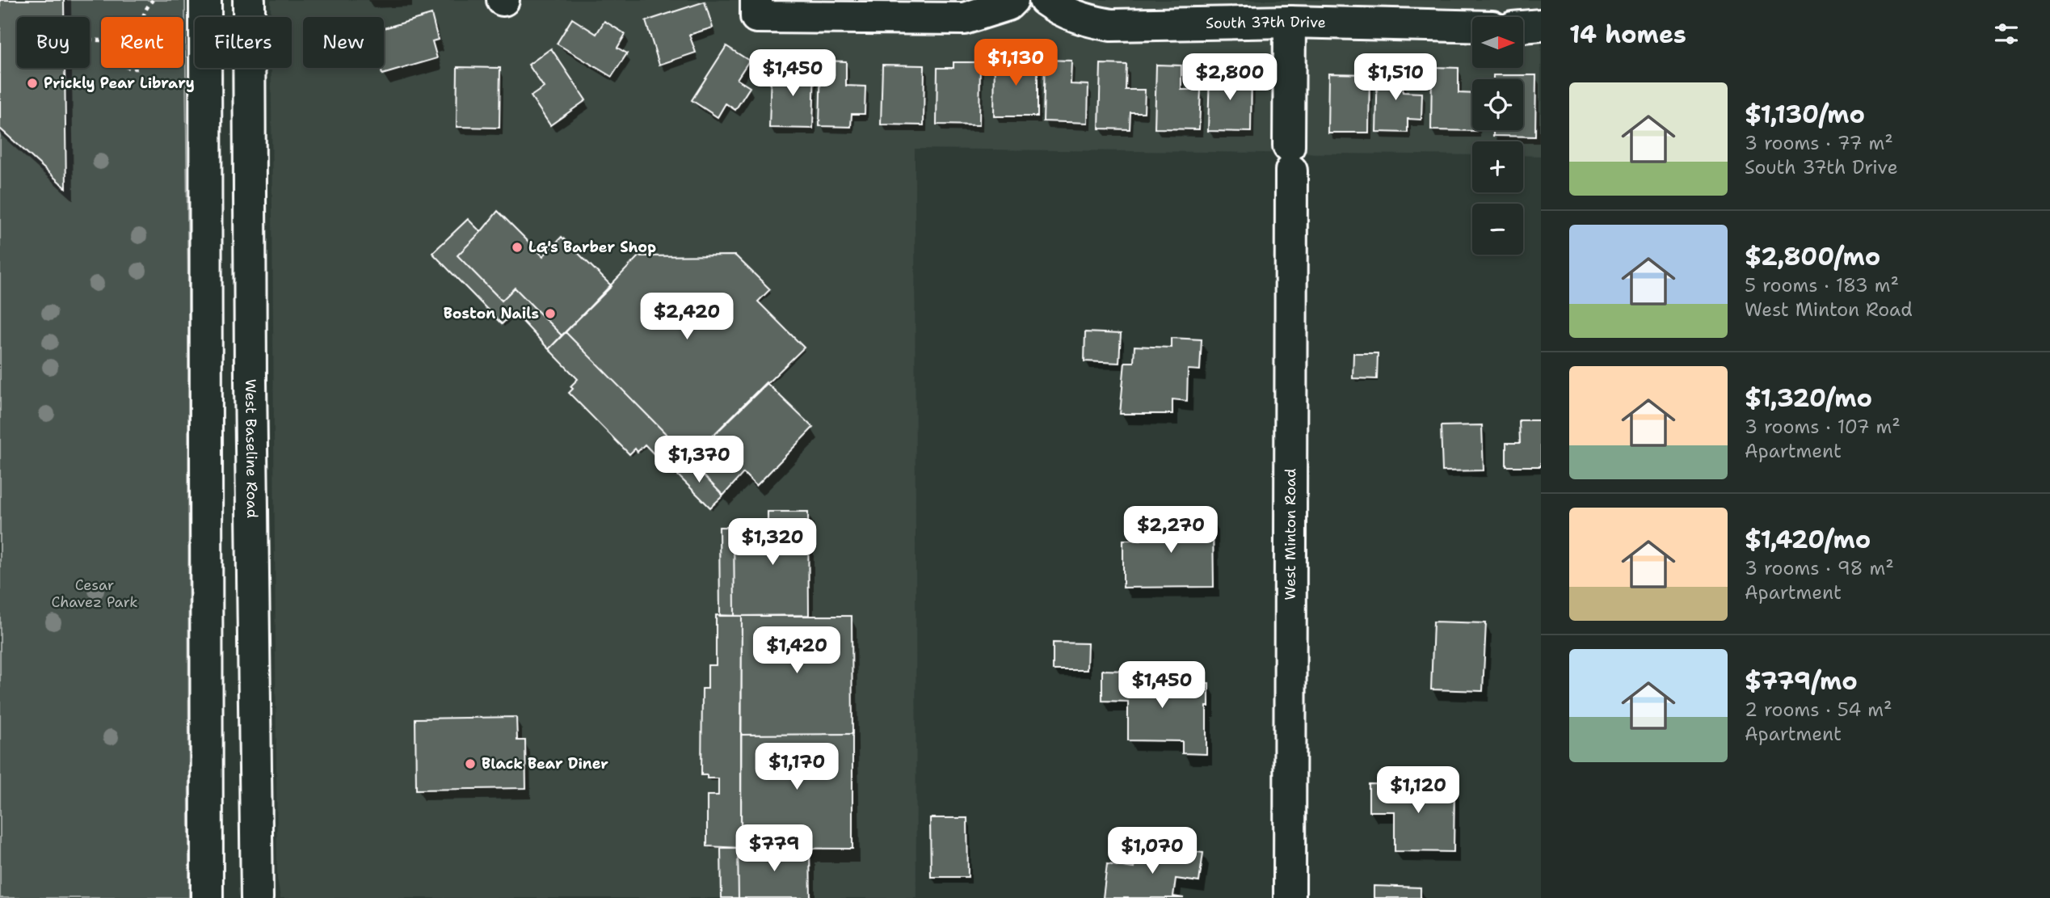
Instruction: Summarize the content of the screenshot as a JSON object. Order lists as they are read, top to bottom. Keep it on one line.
{"streets":{"main road":["South 37th Drive","West Baseline Road","West Minton Road"]},"crossings":[["South 37th Drive","West Minton Road"]],"parks":["Cesar Chavez Park"],"places":["Prickly Pear Library","LG's Barber Shop","Boston Nails","Black Bear Diner"],"north":"right","page":{"heading":"14 homes","map_buttons":["+","−"],"chip":["Buy","Rent","Filters","New"],"price":["$1,130","$1,450","$2,800","$1,510","$2,420","$1,370","$2,270","$1,320","$1,420","$1,450","$1,170","$1,120","$779","$1,070"],"list":[{"name":"$1,130/mo","note":"3 rooms · 77 m² · South 37th Drive"},{"name":"$2,800/mo","note":"5 rooms · 183 m² · West Minton Road"},{"name":"$1,320/mo","note":"3 rooms · 107 m² · Apartment"},{"name":"$1,420/mo","note":"3 rooms · 98 m² · Apartment"},{"name":"$779/mo","note":"2 rooms · 54 m² · Apartment"}]}}
